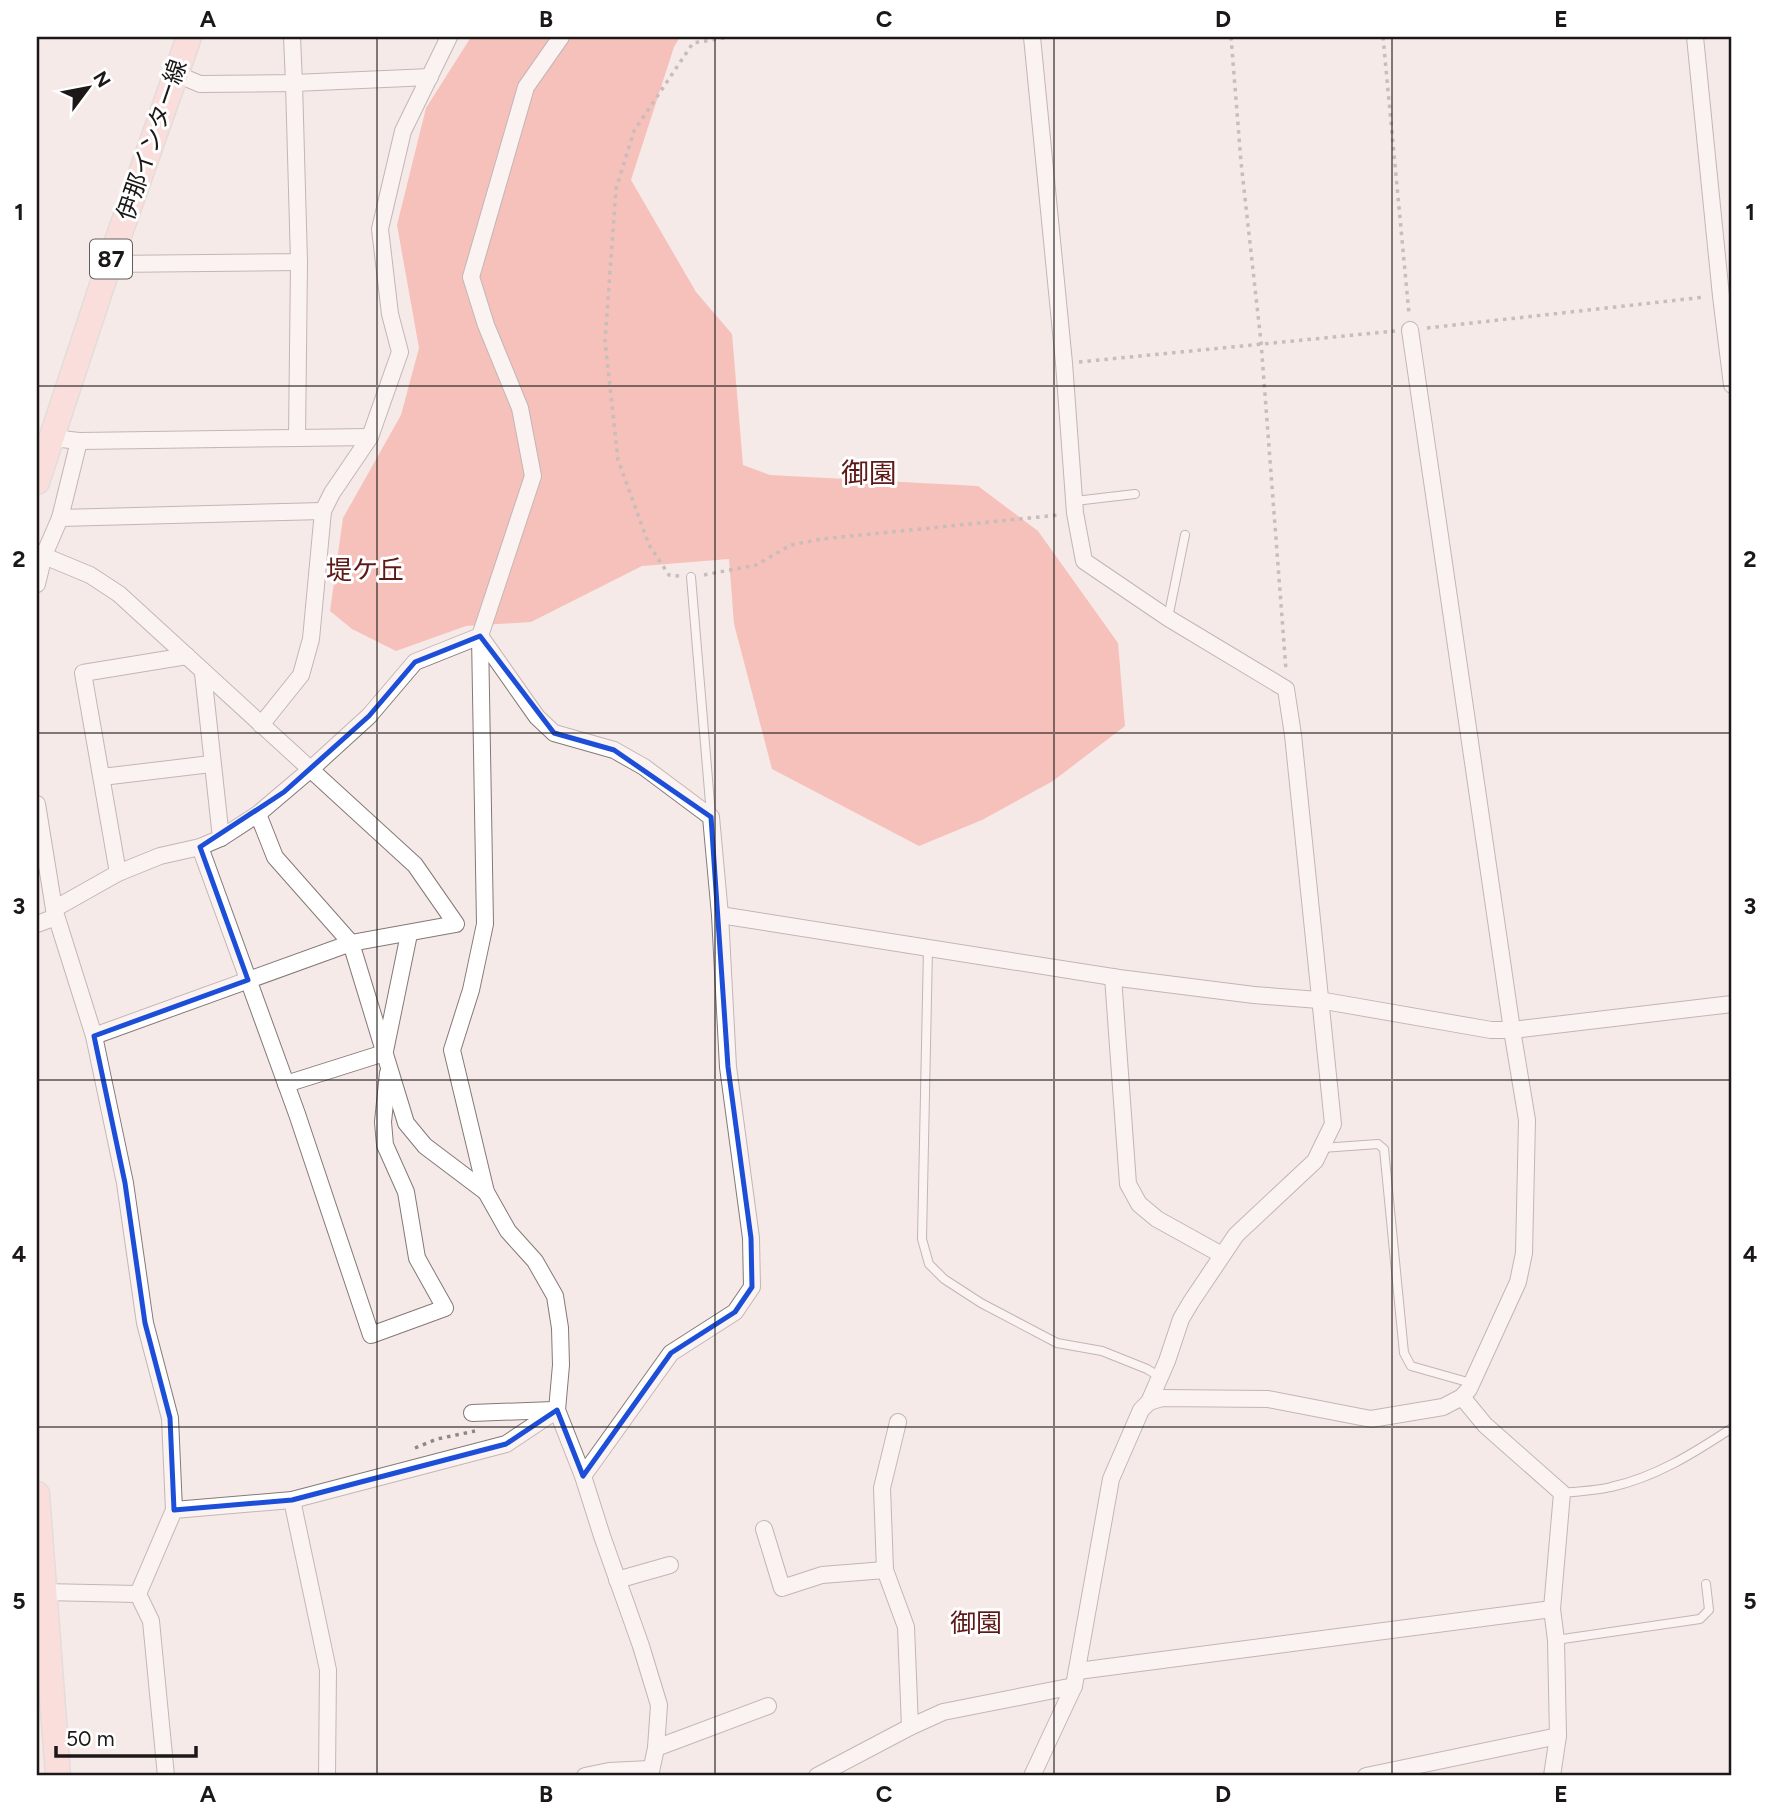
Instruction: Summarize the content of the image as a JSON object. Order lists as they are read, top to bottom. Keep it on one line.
{"streets":{"main road":["伊那インター線","87"]},"districts":["御園","堤ケ丘","御園"],"scale_bar":"50 m","north":"top right","grid":{"columns":["A","B","C","D","E"],"rows":["1","2","3","4","5"]}}
